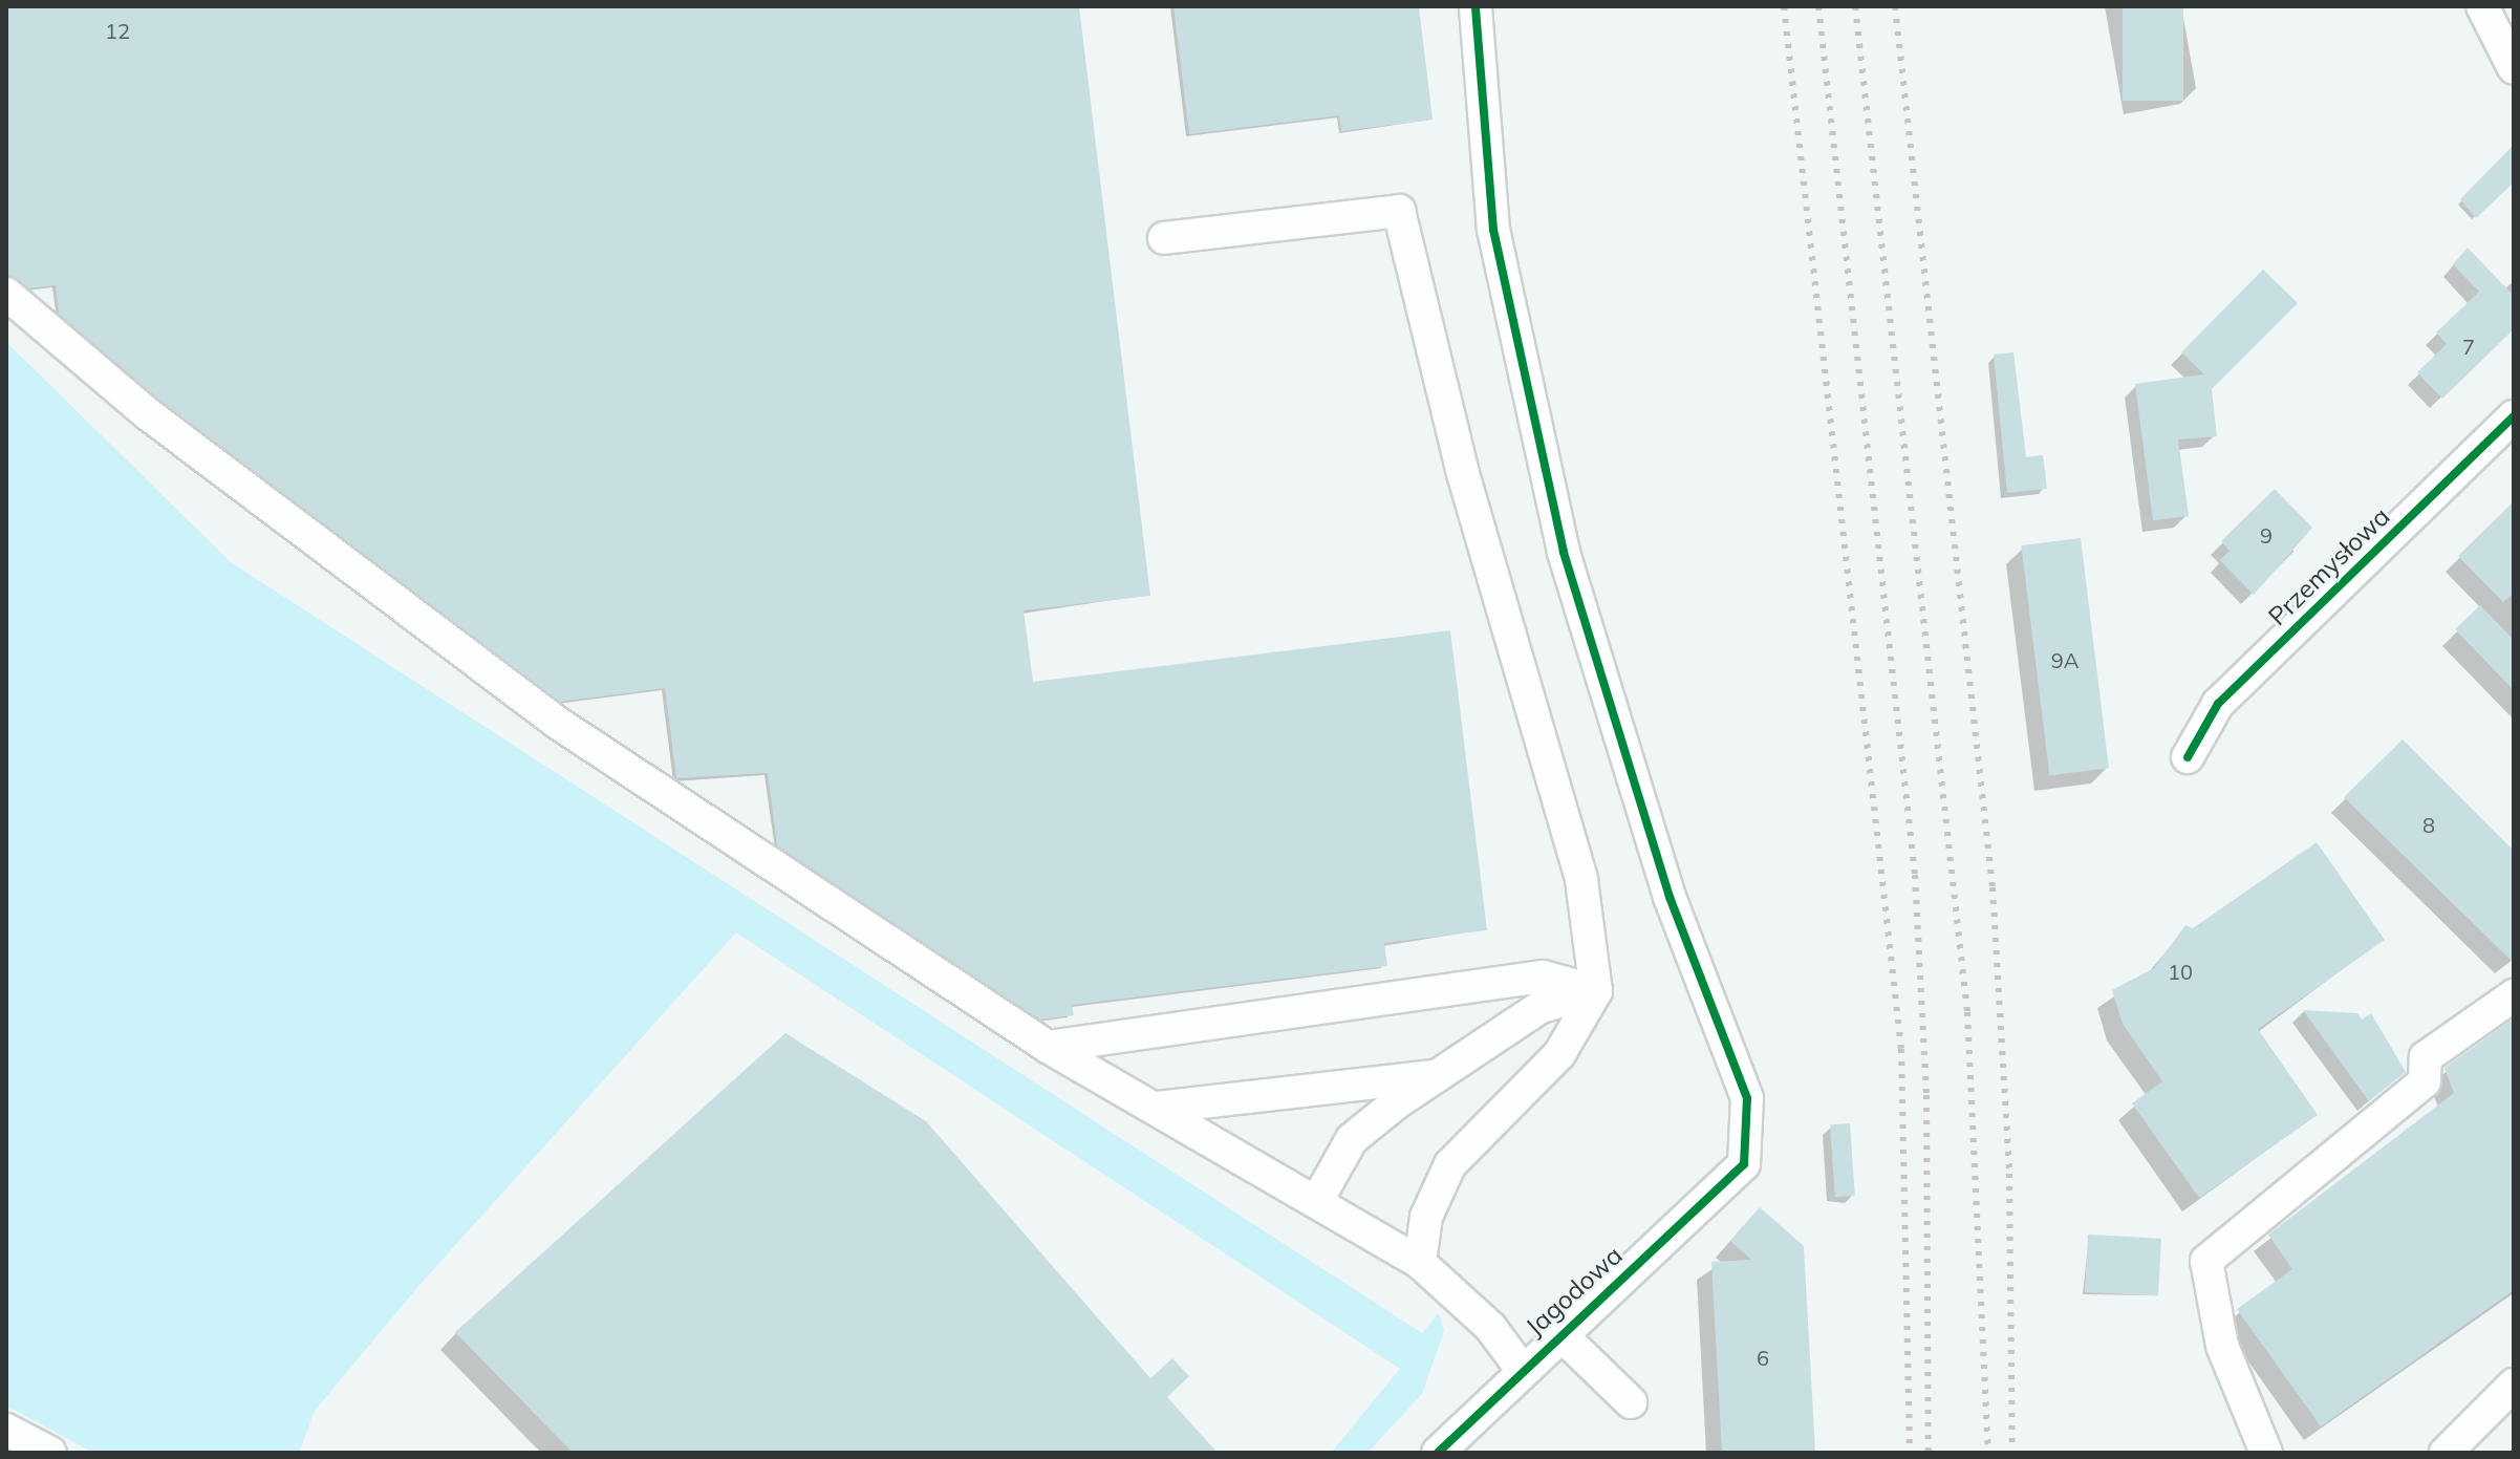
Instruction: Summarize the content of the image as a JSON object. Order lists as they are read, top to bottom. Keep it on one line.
{"streets":{"street":["Przemysłowa","Jagodowa"]},"house_numbers":["12","7","9","9A","8","10","6"]}
